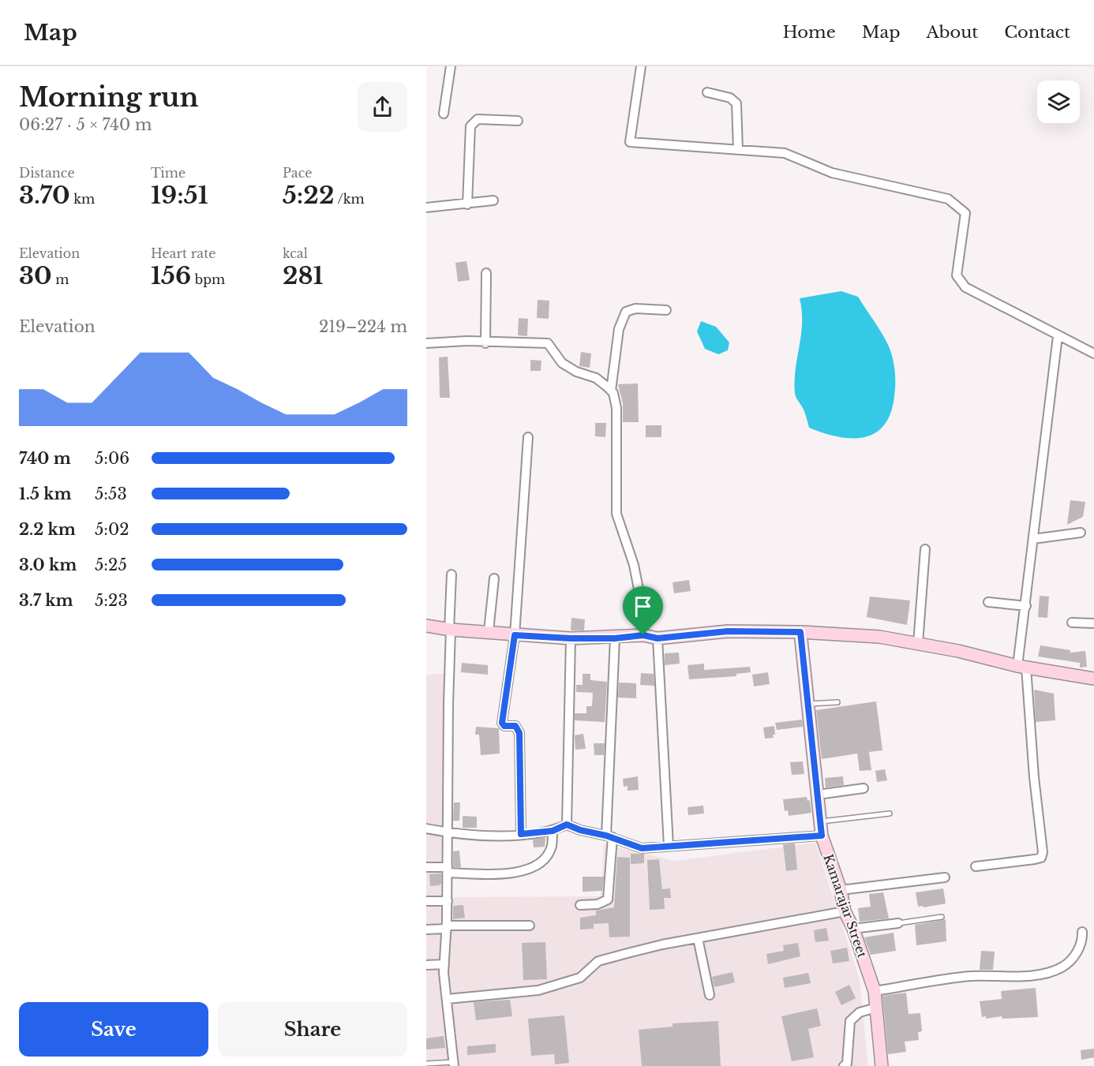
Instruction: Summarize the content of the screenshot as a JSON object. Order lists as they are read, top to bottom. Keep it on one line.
{"streets":{"street":["Kamarajar Street"]},"page":{"header":"Map","nav":["Home","Map","About","Contact"],"heading":["Morning run","06:27 · 5 × 740 m"],"stats":[["Distance","3.70 km"],["Time","19:51"],["Pace","5:22 /km"],["Elevation","30 m"],["Heart rate","156 bpm"],["kcal","281"]],"chart":["Elevation","219–224 m"],"list":[{"name":"740 m","note":"5:06"},{"name":"1.5 km","note":"5:53"},{"name":"2.2 km","note":"5:02"},{"name":"3.0 km","note":"5:25"},{"name":"3.7 km","note":"5:23"}],"buttons":["Save","Share"]}}
